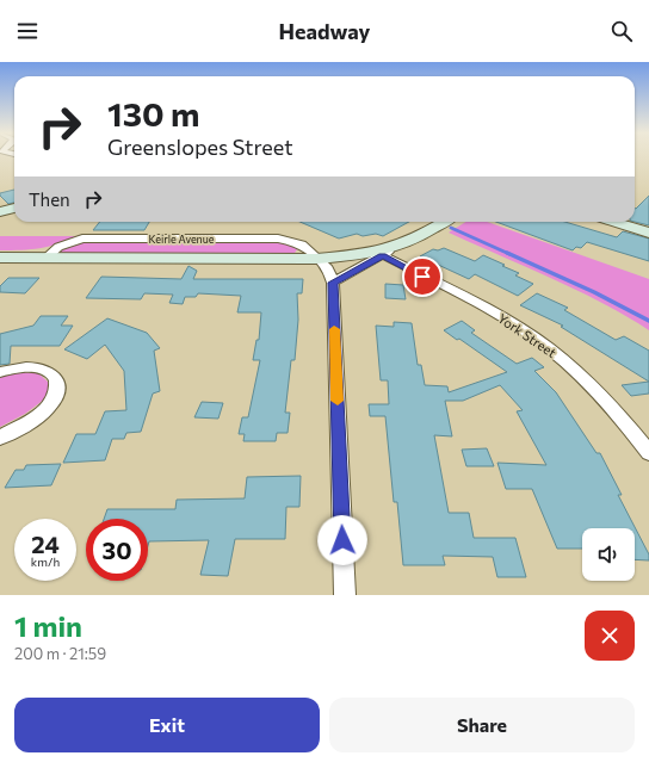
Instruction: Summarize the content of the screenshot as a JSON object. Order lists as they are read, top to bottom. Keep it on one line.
{"streets":{"street":["Keirle Avenue","York Street"]},"crossings":[["Keirle Avenue","York Street"]],"page":{"header":"Headway","turn":["130 m","Greenslopes Street"],"then":"Then","speed":"24 km/h","limit":"30","heading":["1 min","200 m · 21:59"],"buttons":["Exit","Share"]}}
